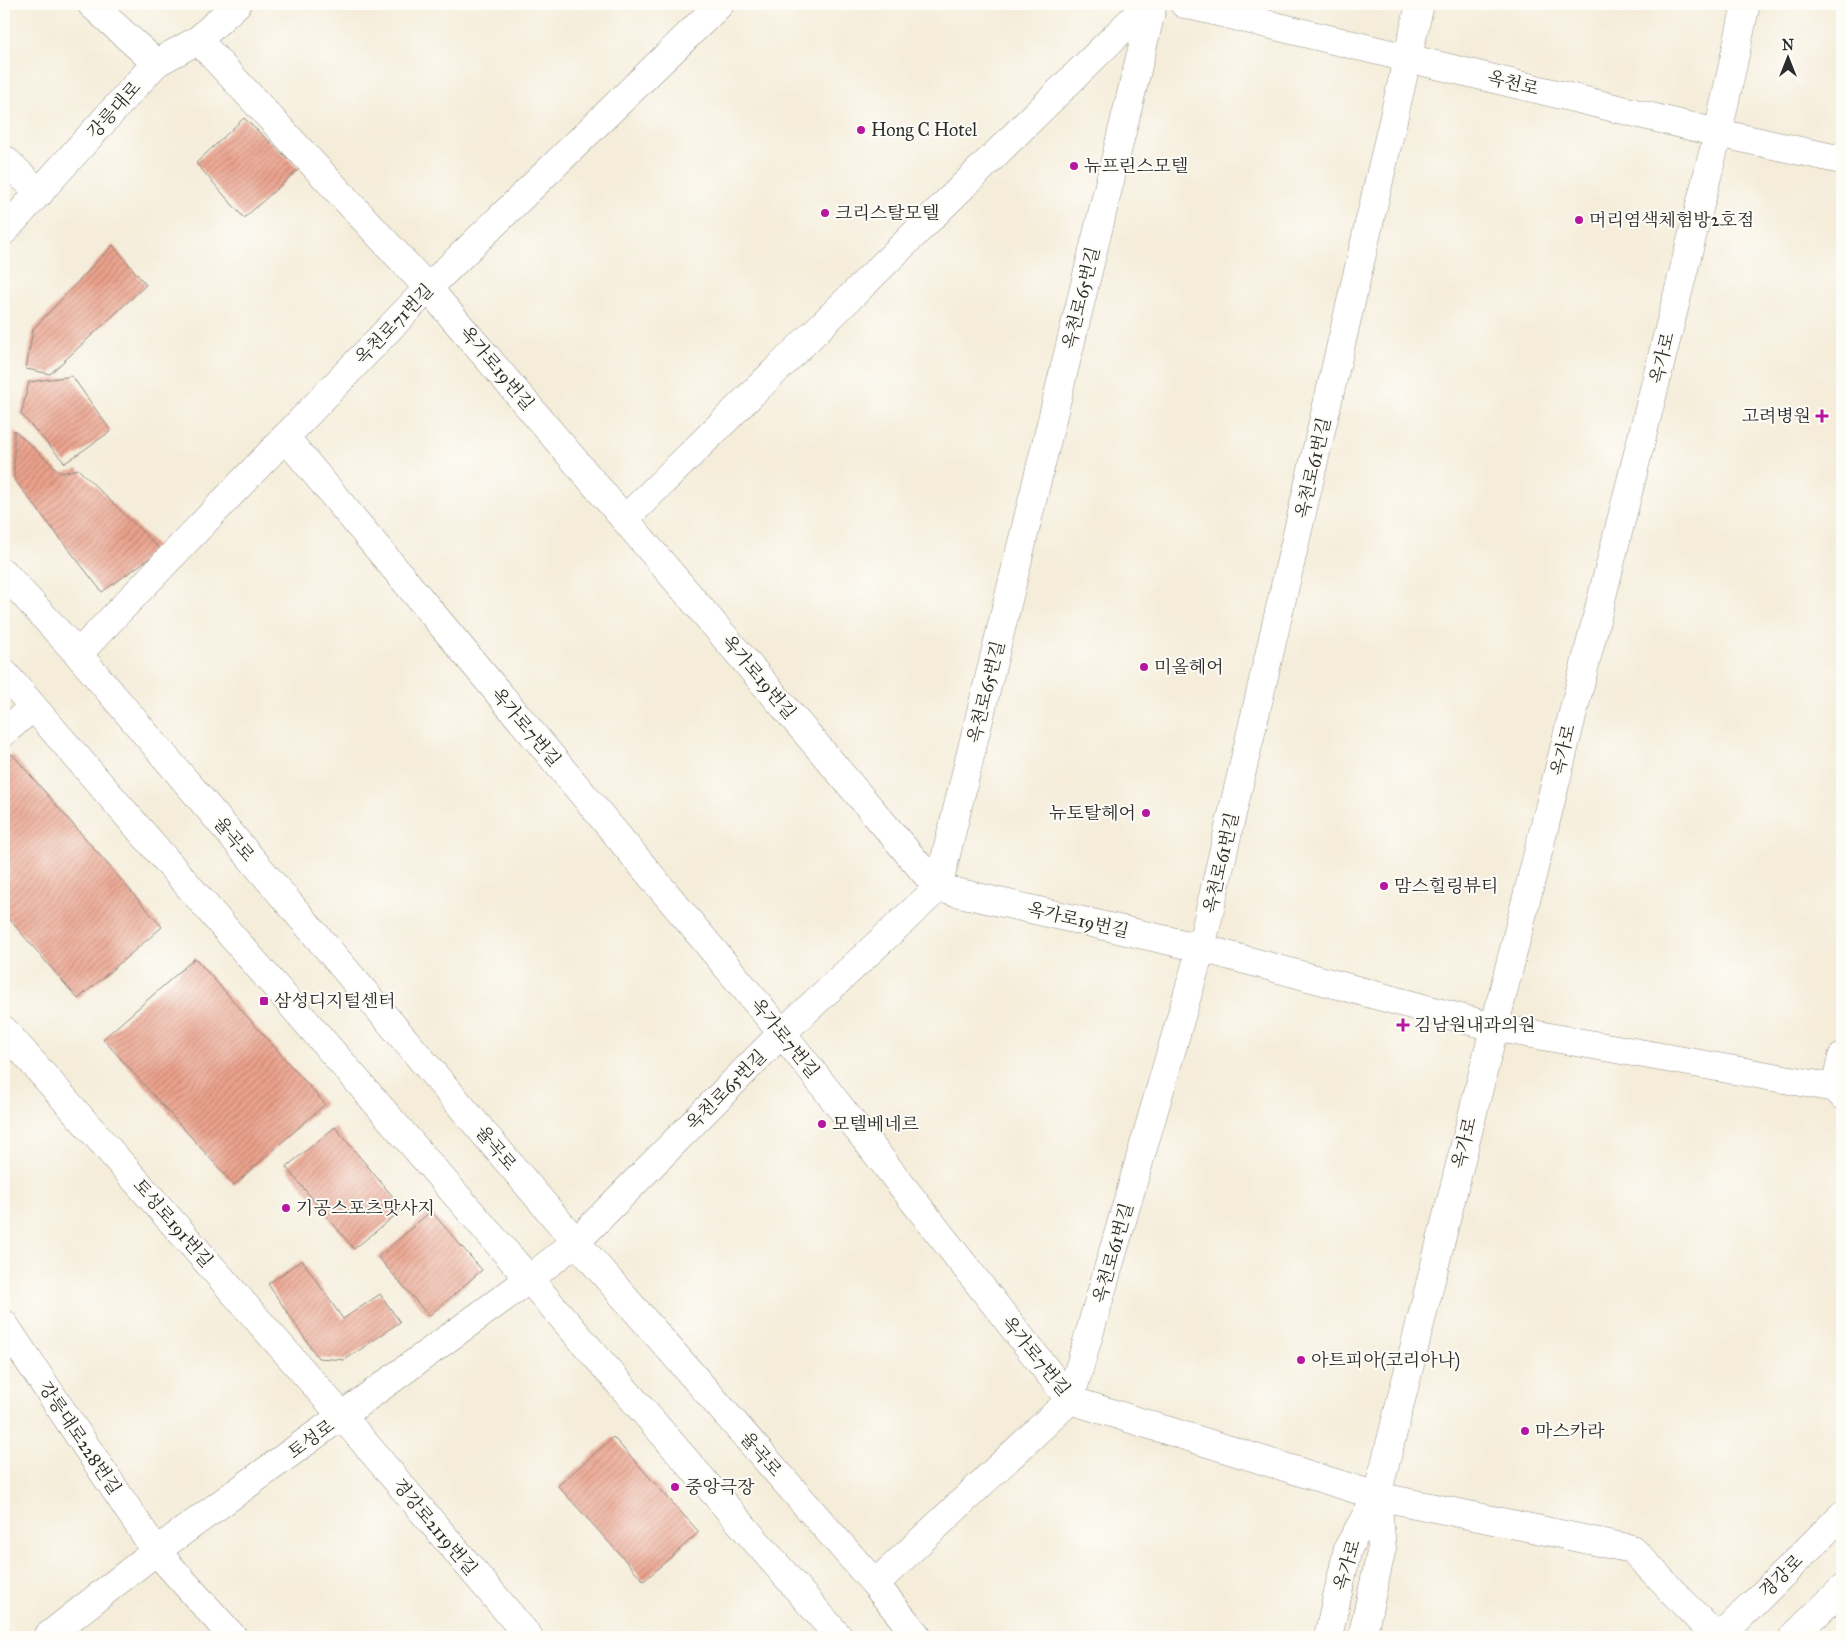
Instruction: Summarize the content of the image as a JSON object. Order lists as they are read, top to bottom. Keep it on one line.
{"streets":{"street":["옥천로","강릉대로","옥천로65번길","옥천로71번길","옥가로","옥가로19번길","옥천로61번길","옥가로7번길","율곡로","토성로191번길","강릉대로228번길","토성로","경강로2119번길","경강로"]},"crossings":[["옥천로","옥가로"],["옥천로","옥천로61번길"],["강릉대로","옥가로19번길"],["옥천로65번길","옥가로19번길"],["옥천로65번길","옥가로7번길"],["옥천로65번길","율곡로"],["옥천로65번길","토성로"],["옥천로71번길","옥가로19번길"],["옥천로71번길","옥가로7번길"],["옥천로71번길","율곡로"],["옥가로","옥가로19번길"],["옥가로","옥가로7번길"],["옥가로19번길","옥천로61번길"],["옥천로61번길","옥가로7번길"],["옥가로7번길","경강로"],["율곡로","토성로"],["토성로191번길","토성로"],["토성로191번길","경강로2119번길"],["강릉대로228번길","토성로"],["토성로","경강로2119번길"]],"places":{"other":["Hong C Hotel","뉴프린스모텔","크리스탈모텔","머리염색체험방2호점","미올헤어","뉴토탈헤어","맘스힐링뷰티","모텔베네르","기공스포츠맛사지","아트피아(코리아나)","마스카라","중앙극장"],"health":["고려병원","김남원내과의원"],"transit":["삼성디지털센터"]},"north":"top"}
